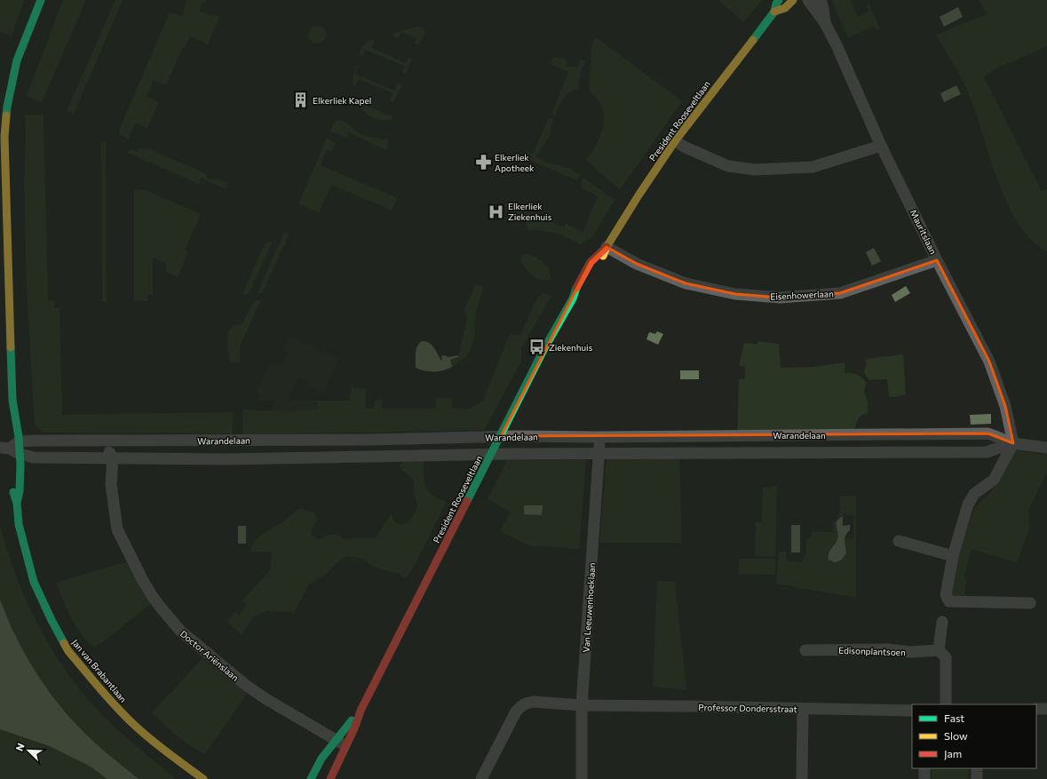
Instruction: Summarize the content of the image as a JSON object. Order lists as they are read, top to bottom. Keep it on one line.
{"streets":{"street":["President Rooseveltlaan","Mauritslaan","Eisenhowerlaan","Warandelaan","Van Leeuwenhoeklaan","Edisonplantsoen","Doctor Ariënslaan","Jan van Brabantlaan","Professor Dondersstraat"]},"crossings":[["President Rooseveltlaan","Eisenhowerlaan"],["President Rooseveltlaan","Warandelaan"],["President Rooseveltlaan","Doctor Ariënslaan"],["Mauritslaan","Eisenhowerlaan"],["Mauritslaan","Warandelaan"],["Warandelaan","Van Leeuwenhoeklaan"],["Warandelaan","Doctor Ariënslaan"],["Warandelaan","Jan van Brabantlaan"],["Van Leeuwenhoeklaan","Professor Dondersstraat"]],"places":{"building":["Elkerliek Kapel"],"pharmacy":["Elkerliek Apotheek"],"hospital":["Elkerliek Ziekenhuis"],"bus stop":["Ziekenhuis"]},"legend":["Fast","Slow","Jam"],"north":"top left"}
